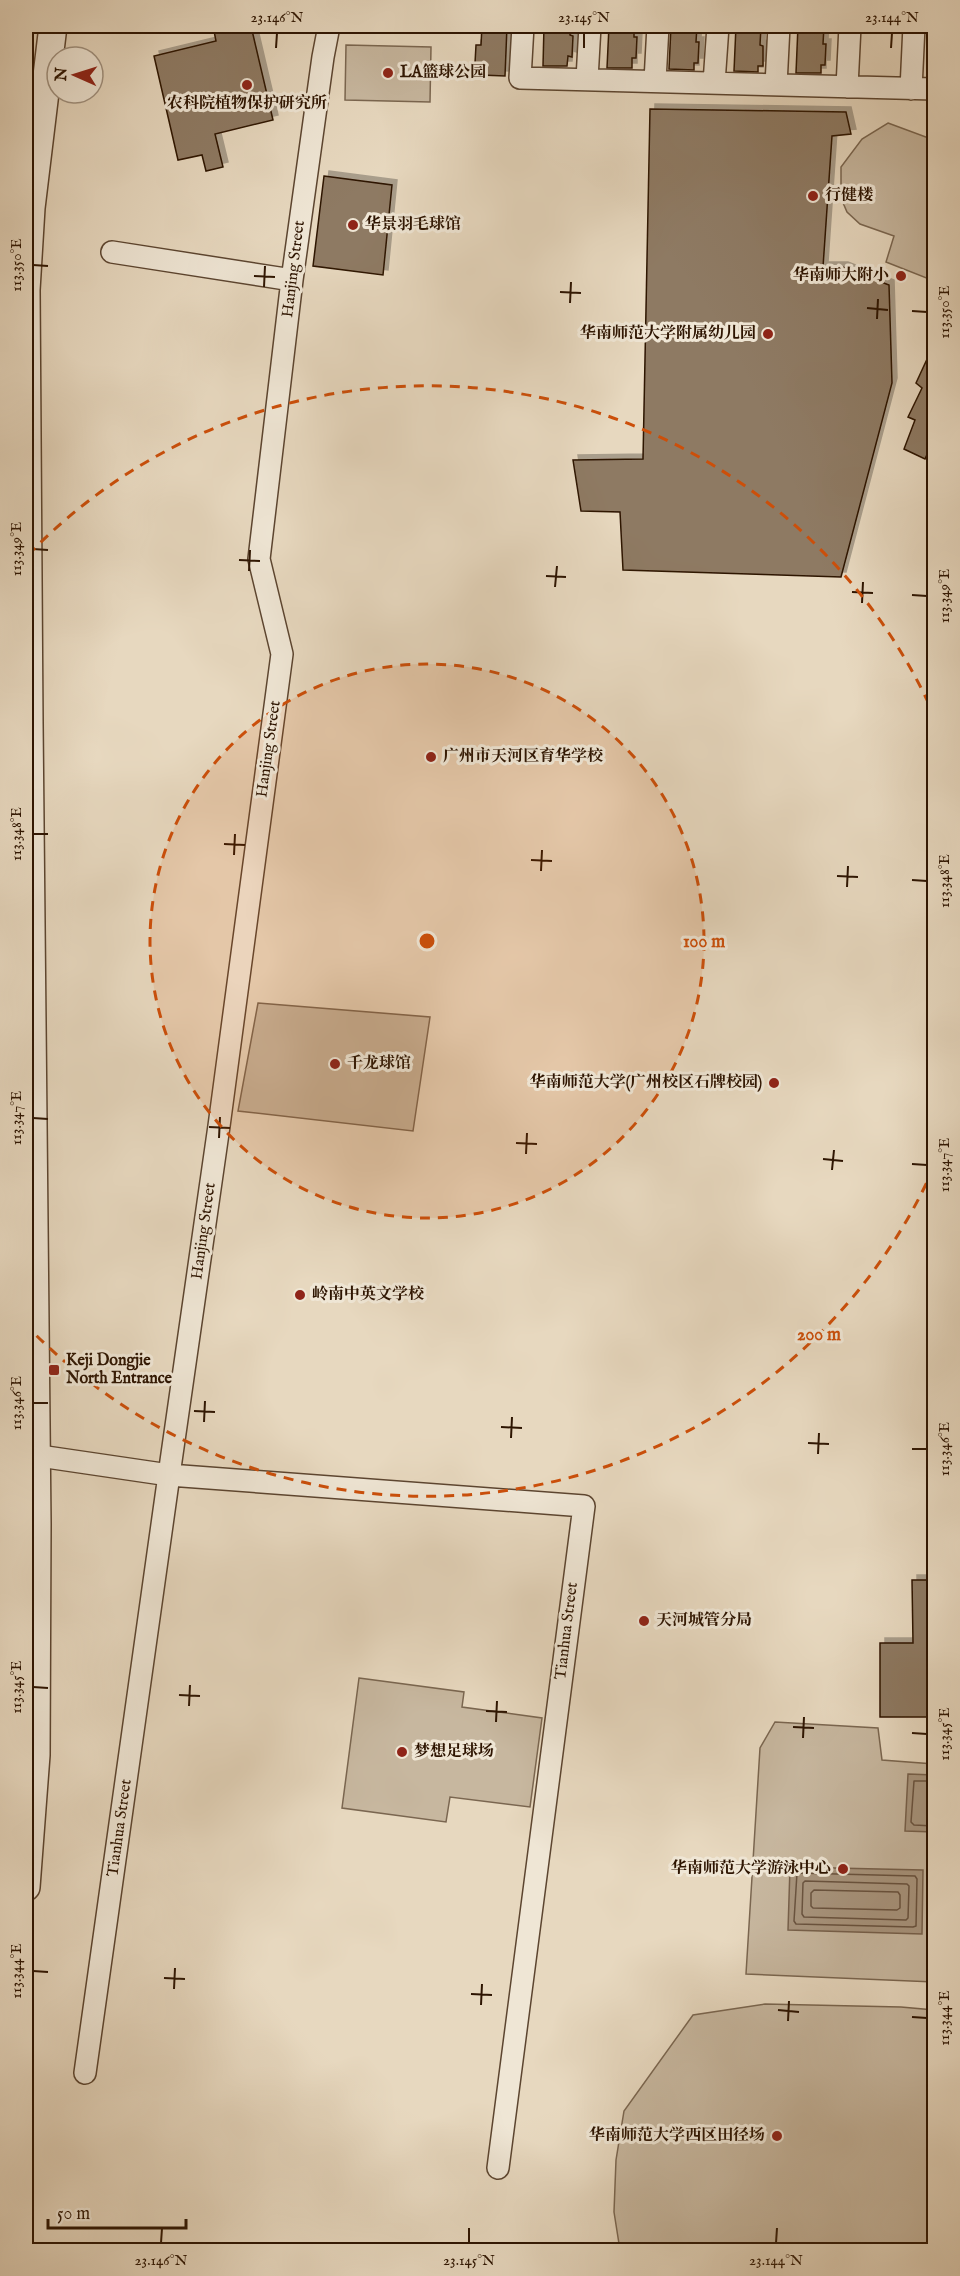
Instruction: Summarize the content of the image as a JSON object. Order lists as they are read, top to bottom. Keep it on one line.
{"streets":{"street":["Hanjing Street","Tianhua Street"]},"crossings":[["Hanjing Street","Tianhua Street"]],"places":{"other":["LA篮球公园","农科院植物保护研究所","行健楼","华景羽毛球馆","华南师大附小","华南师范大学附属幼儿园","广州市天河区育华学校","千龙球馆","华南师范大学(广州校区石牌校园)","岭南中英文学校","天河城管分局","梦想足球场","华南师范大学游泳中心","华南师范大学西区田径场"],"transit":["Keji Dongjie North Entrance"]},"scale_bar":"50 m","north":"left","coordinates":["23.146°N","23.145°N","23.144°N","113.350°E","113.349°E","113.348°E","113.347°E","113.346°E","113.345°E","113.344°E"],"rings":["100 m","200 m"]}
